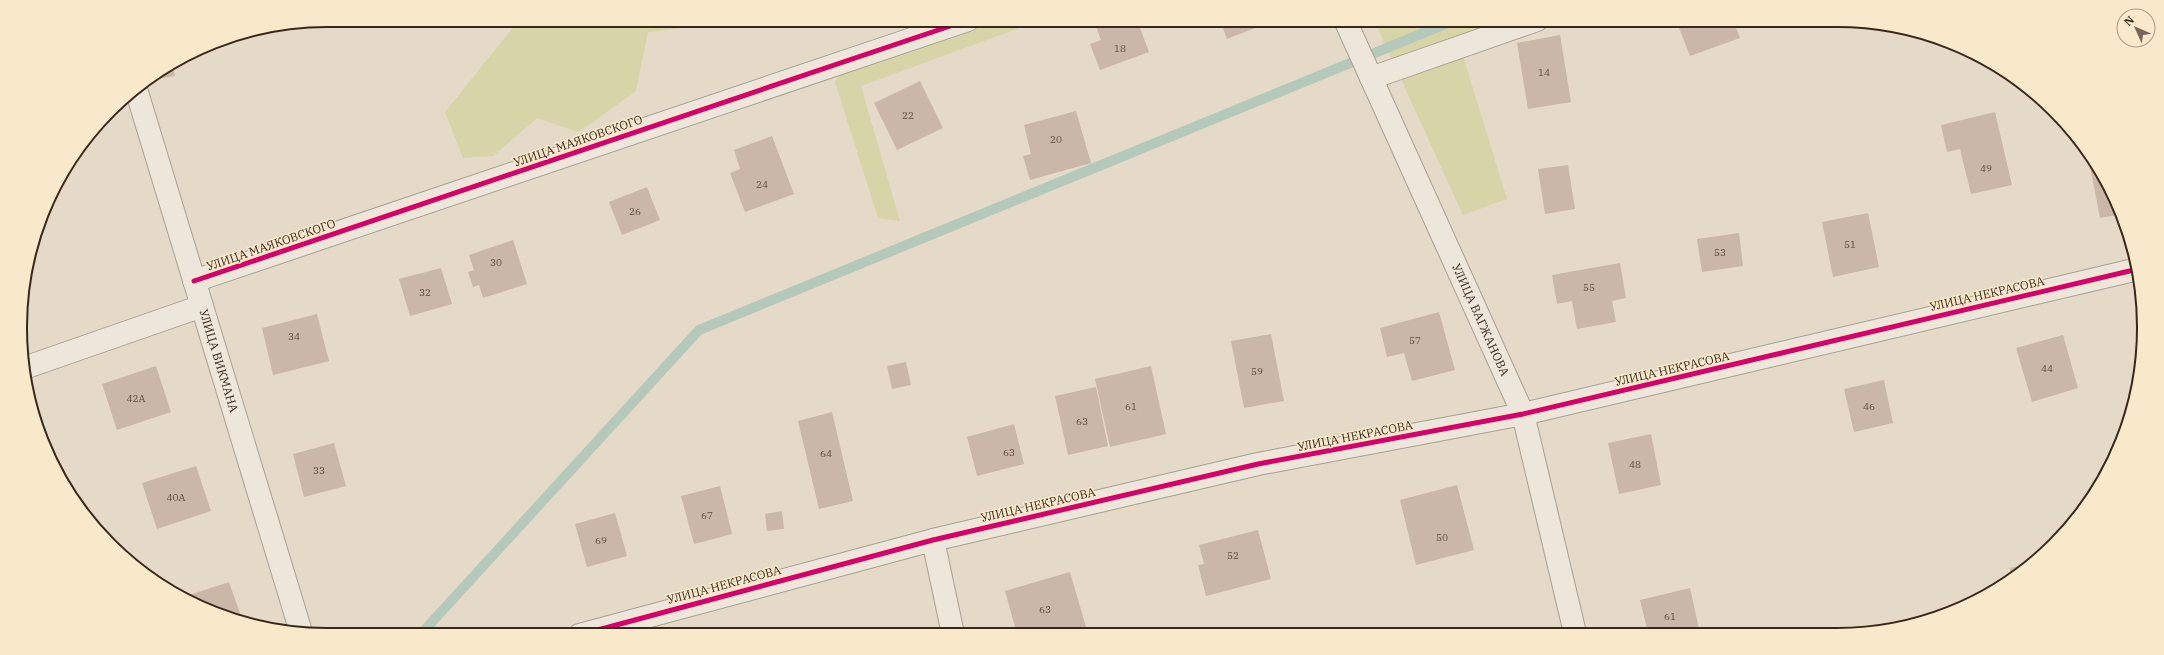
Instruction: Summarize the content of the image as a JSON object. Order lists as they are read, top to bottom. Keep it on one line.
{"streets":{"street":["УЛИЦА МАЯКОВСКОГО","УЛИЦА НЕКРАСОВА","УЛИЦА ВАГЖАНОВА","УЛИЦА ВИКМАНА"]},"crossings":[["УЛИЦА МАЯКОВСКОГО","УЛИЦА ВИКМАНА"],["УЛИЦА НЕКРАСОВА","УЛИЦА ВАГЖАНОВА"]],"house_numbers":["18","14","22","20","49","24","26","51","53","30","55","32","34","57","44","59","42А","61","46","63","63","64","48","33","40А","67","50","69","52","63","61"],"north":"top left"}
